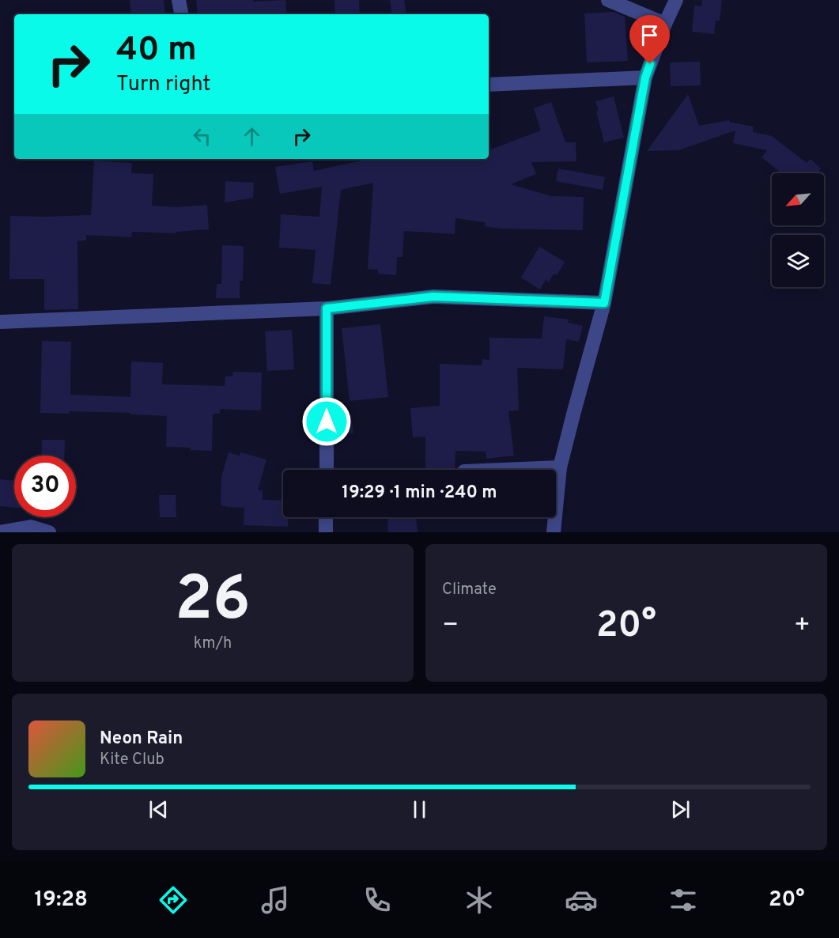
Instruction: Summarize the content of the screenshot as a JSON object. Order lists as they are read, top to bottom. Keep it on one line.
{"north":"bottom left","page":{"turn":["40 m","Turn right"],"limit":"30","trip":"19:29 · 1 min · 240 m","tile":[["26","km/h"],"Climate"],"heat":["−","20°","+"],"song":["Neon Rain","Kite Club"],"tabs":["19:28","20°"]}}
